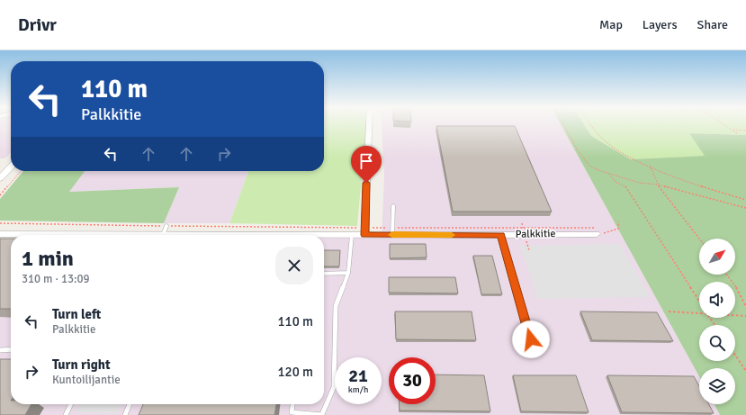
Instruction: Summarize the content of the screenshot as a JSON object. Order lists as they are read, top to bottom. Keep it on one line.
{"streets":{"street":["Palkkitie"]},"north":"top right","page":{"header":"Drivr","nav":["Map","Layers","Share"],"turn":["110 m","Palkkitie"],"heading":["1 min","310 m · 13:09"],"list":[{"name":"Turn left","note":"Palkkitie","value":"110 m"},{"name":"Turn right","note":"Kuntoilijantie","value":"120 m"}],"speed":"21 km/h","limit":"30"}}
